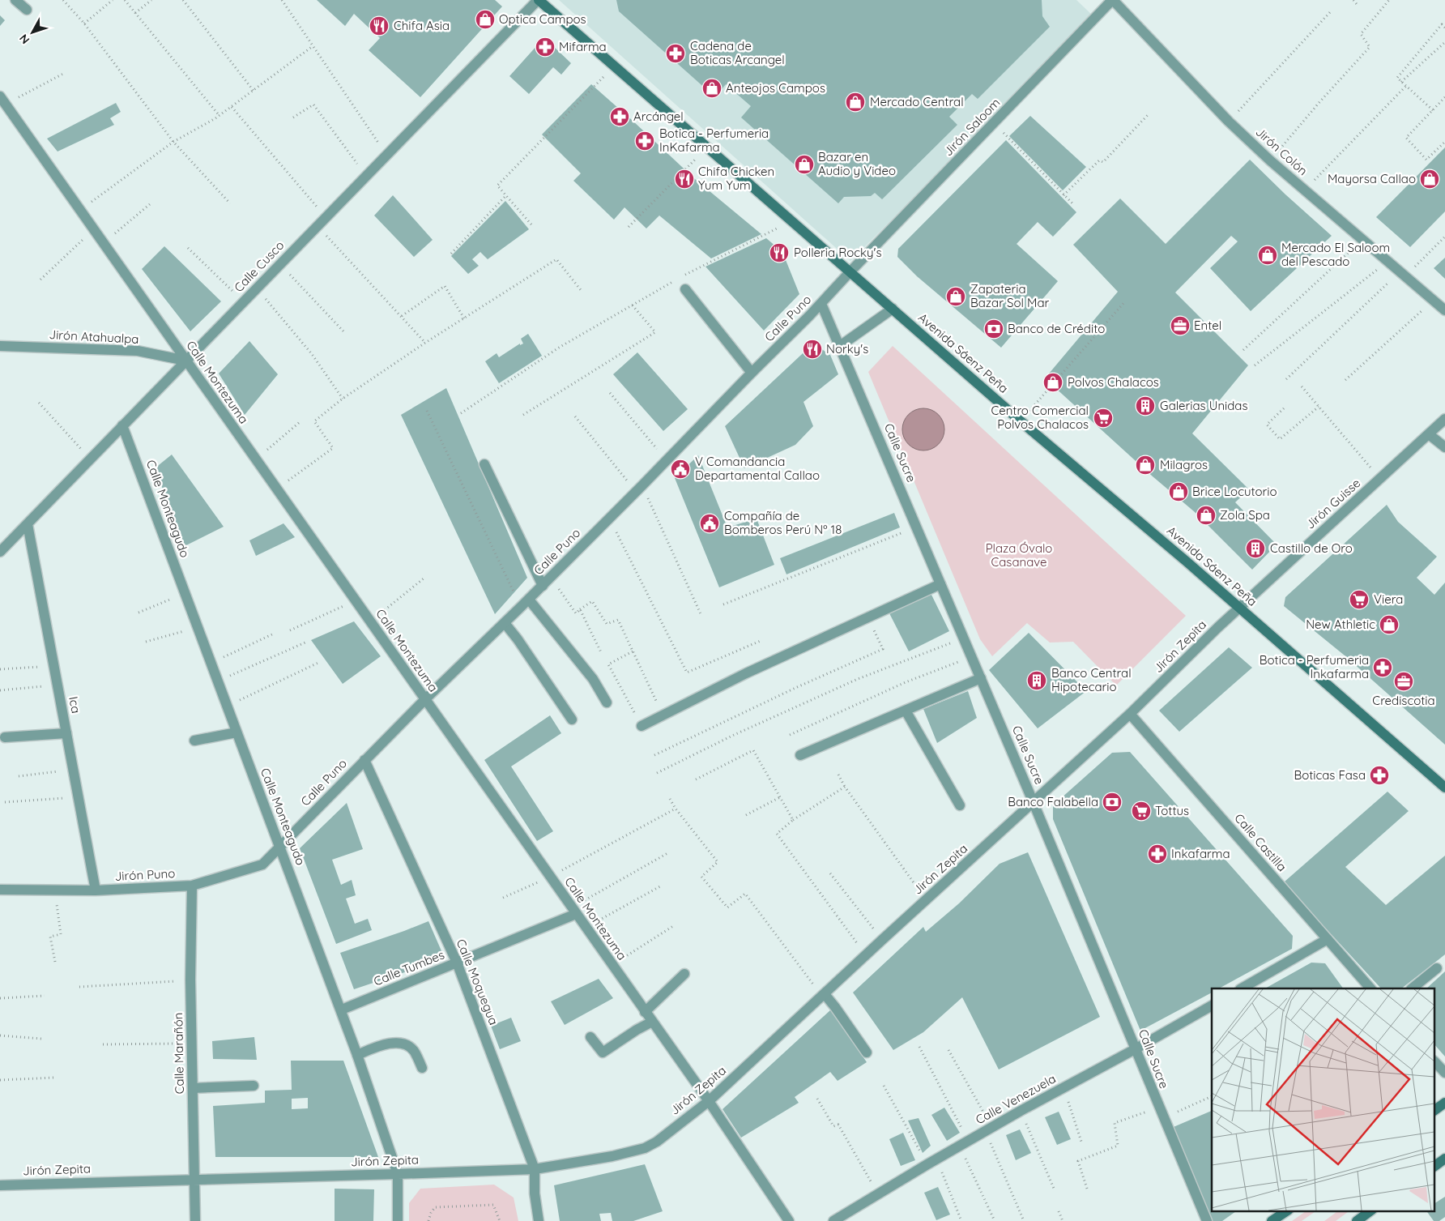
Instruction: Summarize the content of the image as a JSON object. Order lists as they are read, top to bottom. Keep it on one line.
{"streets":{"street":["Jirón Saloom","Jirón Colón","Calle Cusco","Calle Puno","Jirón Atahualpa","Avenida Sáenz Peña","Calle Montezuma","Calle Sucre","Jirón Guisse","Calle Monteagudo","Jirón Zepita","Ica","Calle Castilla","Jirón Puno","Calle Tumbes","Calle Moquegua","Calle Marañón","Calle Venezuela"]},"crossings":[["Jirón Saloom","Jirón Colón"],["Jirón Saloom","Calle Puno"],["Jirón Saloom","Avenida Sáenz Peña"],["Calle Cusco","Jirón Atahualpa"],["Calle Cusco","Avenida Sáenz Peña"],["Calle Cusco","Calle Montezuma"],["Calle Cusco","Calle Monteagudo"],["Calle Cusco","Ica"],["Calle Puno","Avenida Sáenz Peña"],["Calle Puno","Calle Montezuma"],["Calle Puno","Calle Sucre"],["Calle Puno","Calle Monteagudo"],["Calle Puno","Jirón Puno"],["Calle Puno","Calle Moquegua"],["Jirón Atahualpa","Calle Montezuma"],["Avenida Sáenz Peña","Jirón Guisse"],["Avenida Sáenz Peña","Jirón Zepita"],["Calle Montezuma","Jirón Zepita"],["Calle Montezuma","Calle Tumbes"],["Calle Sucre","Jirón Zepita"],["Calle Sucre","Calle Venezuela"],["Jirón Guisse","Jirón Zepita"],["Calle Monteagudo","Jirón Zepita"],["Calle Monteagudo","Jirón Puno"],["Calle Monteagudo","Calle Tumbes"],["Jirón Zepita","Calle Castilla"],["Jirón Zepita","Calle Moquegua"],["Jirón Zepita","Calle Marañón"],["Ica","Jirón Puno"],["Jirón Puno","Calle Marañón"],["Calle Tumbes","Calle Moquegua"]],"parks":["Plaza Óvalo Casanave"],"places":{"shop":["Optica Campos","Anteojos Campos","Mercado Central","Bazar en Audio y Video","Mayorsa Callao","Mercado El Saloom del Pescado","Zapateria Bazar Sol Mar","Polvos Chalacos","Milagros","Brice Locutorio","Zola Spa","New Athletic"],"restaurant":["Chifa Asia","Chifa Chicken Yum Yum","Polleria Rocky's","Norky's"],"pharmacy":["Mifarma","Cadena de Boticas Arcangel","Arcángel","Botica - Perfumeria InKafarma","Botica - Perfumeria Inkafarma","Boticas Fasa","Inkafarma"],"office":["Entel","Crediscotia"],"bank":["Banco de Crédito","Banco Falabella"],"building":["Galerias Unidas","Castillo de Oro","Banco Central Hipotecario"],"supermarket":["Centro Comercial Polvos Chalacos","Viera","Tottus"],"public building":["V Comandancia Departamental Callao","Compañía de Bomberos Perú Nº 18"]},"north":"bottom left"}
